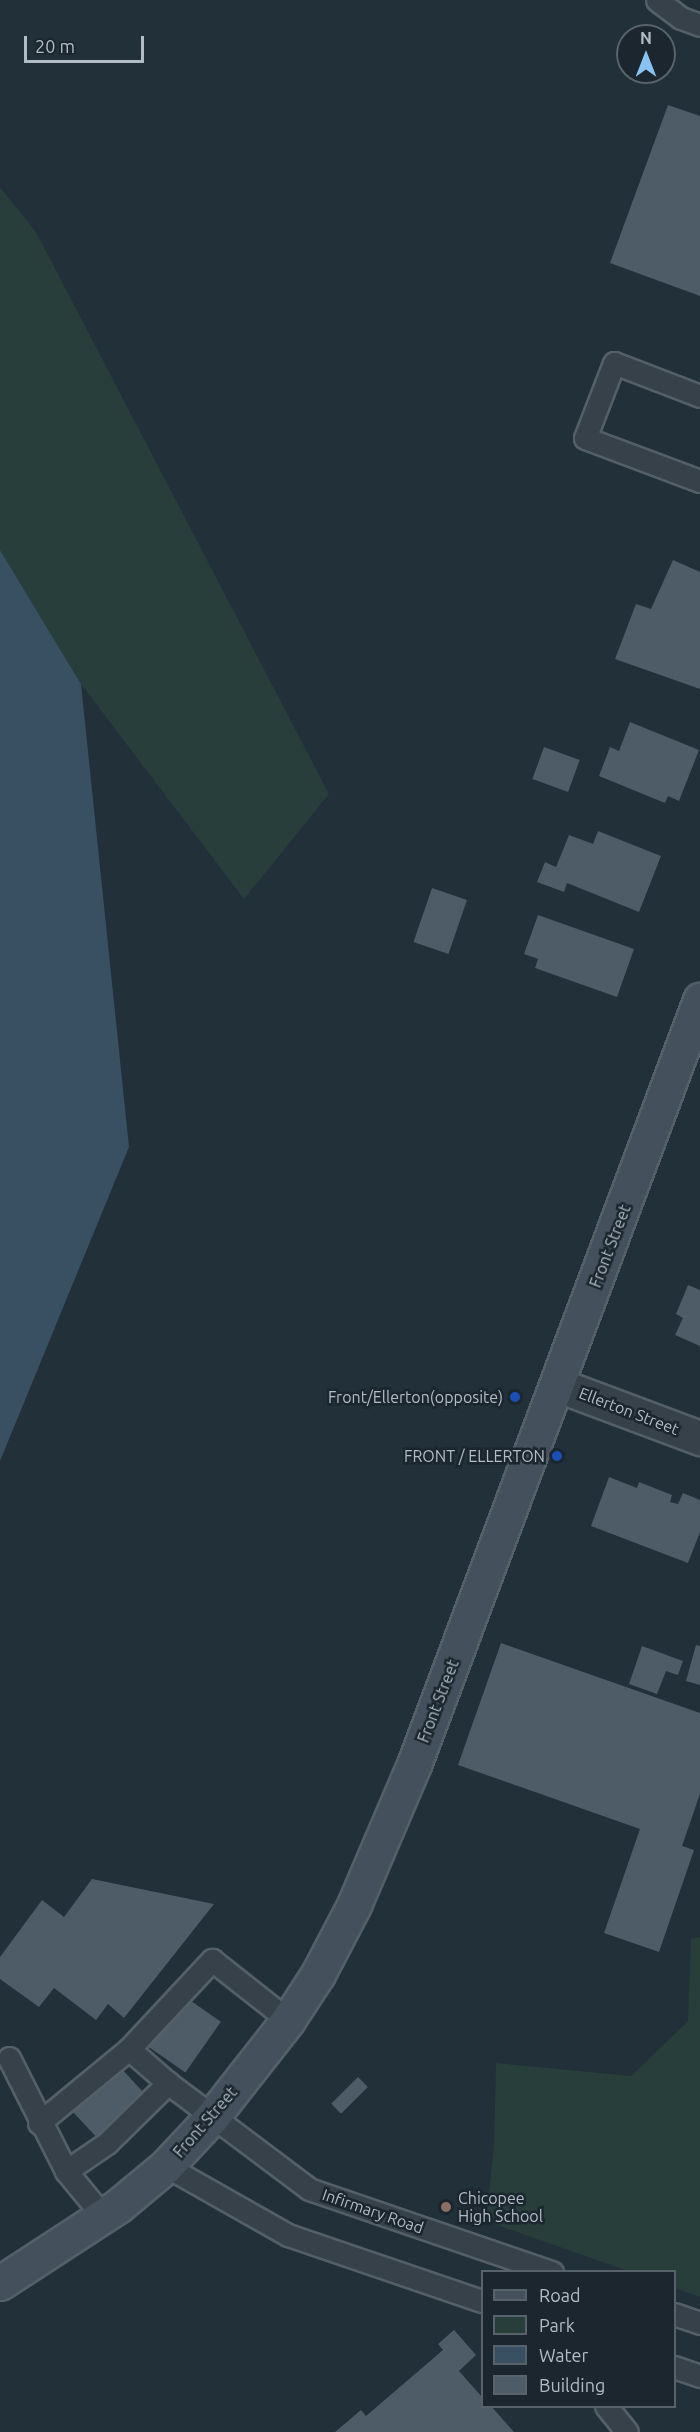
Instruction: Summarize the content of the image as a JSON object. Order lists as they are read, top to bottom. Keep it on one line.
{"streets":{"main road":["Front Street"],"street":["Ellerton Street"],"lane":["Infirmary Road"]},"crossings":[["Front Street","Ellerton Street"],["Front Street","Infirmary Road"]],"places":["Front/Ellerton(opposite)","FRONT / ELLERTON","Chicopee High School"],"legend":["Road","Park","Water","Building"],"scale_bar":"20 m","north":"top"}
